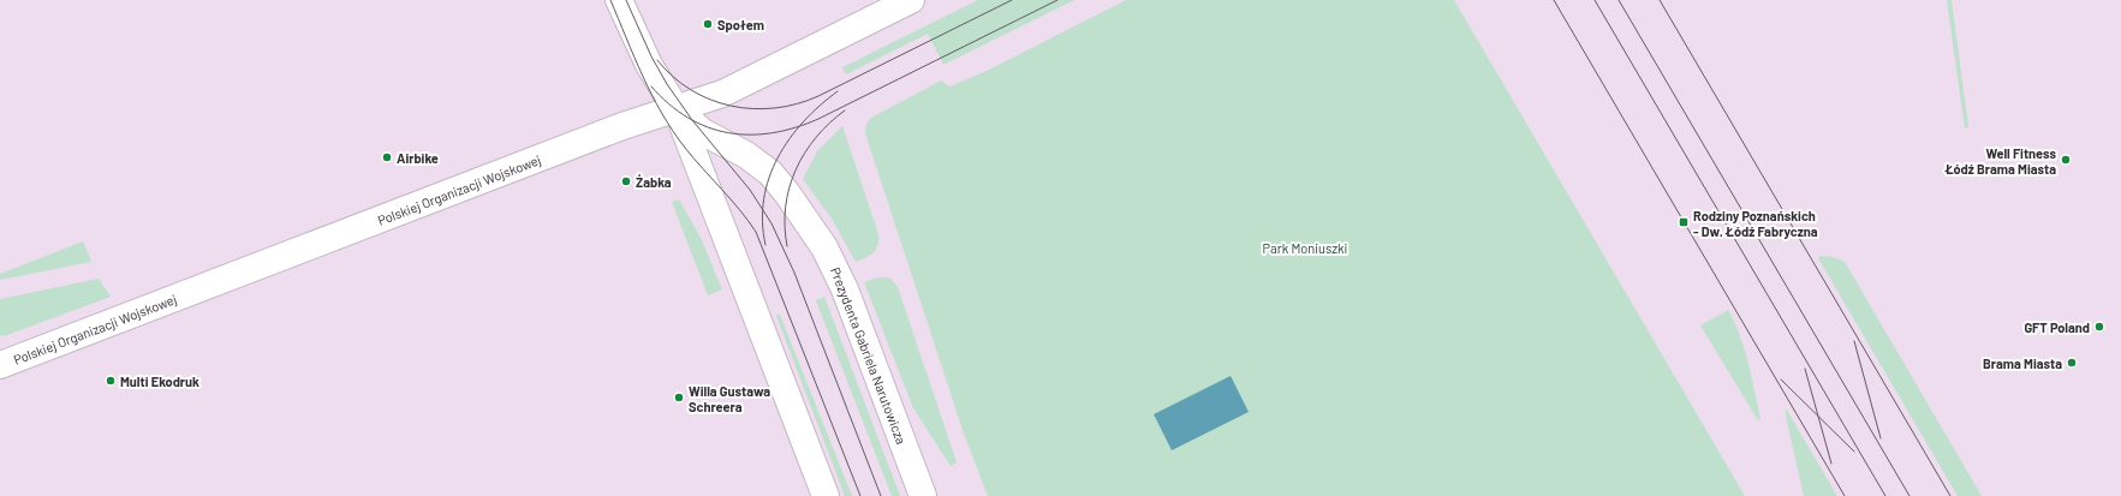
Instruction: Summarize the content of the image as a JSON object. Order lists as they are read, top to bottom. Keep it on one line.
{"streets":{"street":["Polskiej Organizacji Wojskowej","Prezydenta Gabriela Narutowicza"]},"crossings":[["Polskiej Organizacji Wojskowej","Prezydenta Gabriela Narutowicza"]],"parks":["Park Moniuszki"],"places":{"other":["Społem","Airbike","Well Fitness Łódź Brama Miasta","Żabka","GFT Poland","Brama Miasta","Multi Ekodruk","Willa Gustawa Schreera"],"transit":["Rodziny Poznańskich - Dw. Łódź Fabryczna"]}}
